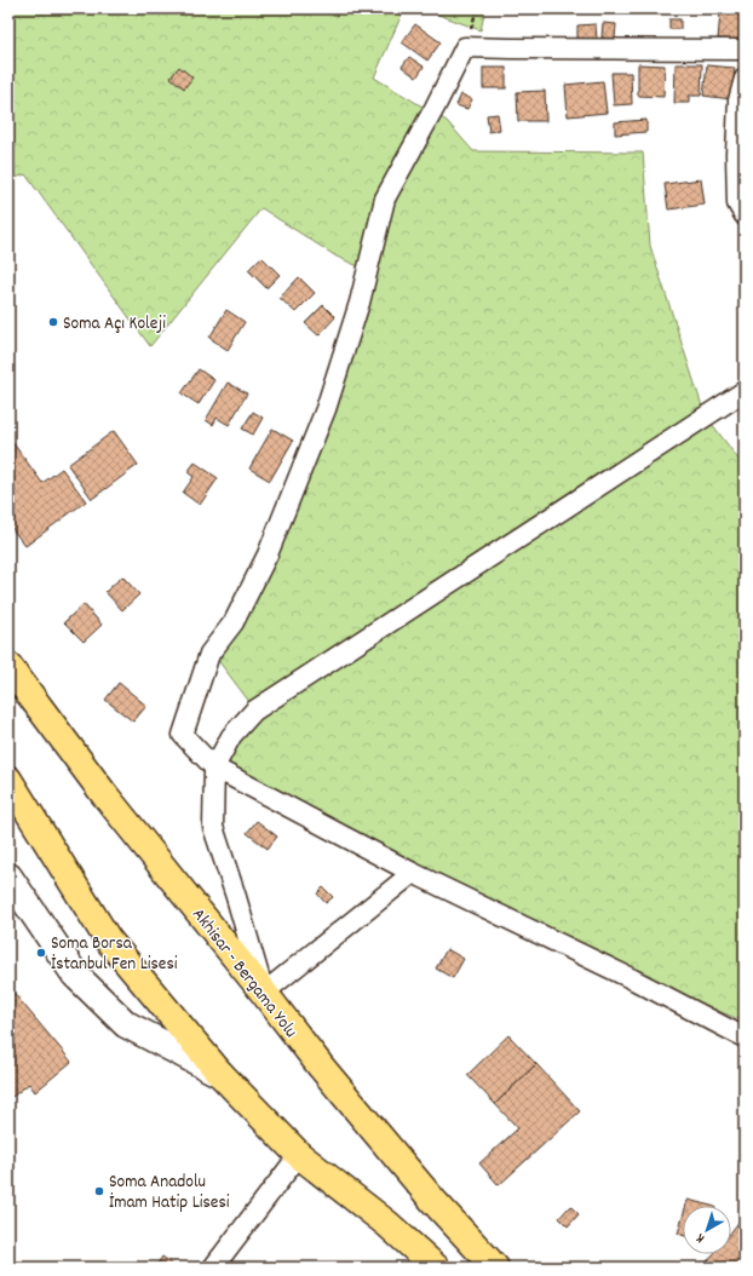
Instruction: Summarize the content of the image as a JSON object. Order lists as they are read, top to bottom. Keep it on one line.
{"streets":{"main road":["Akhisar - Bergama Yolu"]},"places":["Soma Açı Koleji","Soma Borsa İstanbul Fen Lisesi","Soma Anadolu İmam Hatip Lisesi"],"north":"bottom left"}
